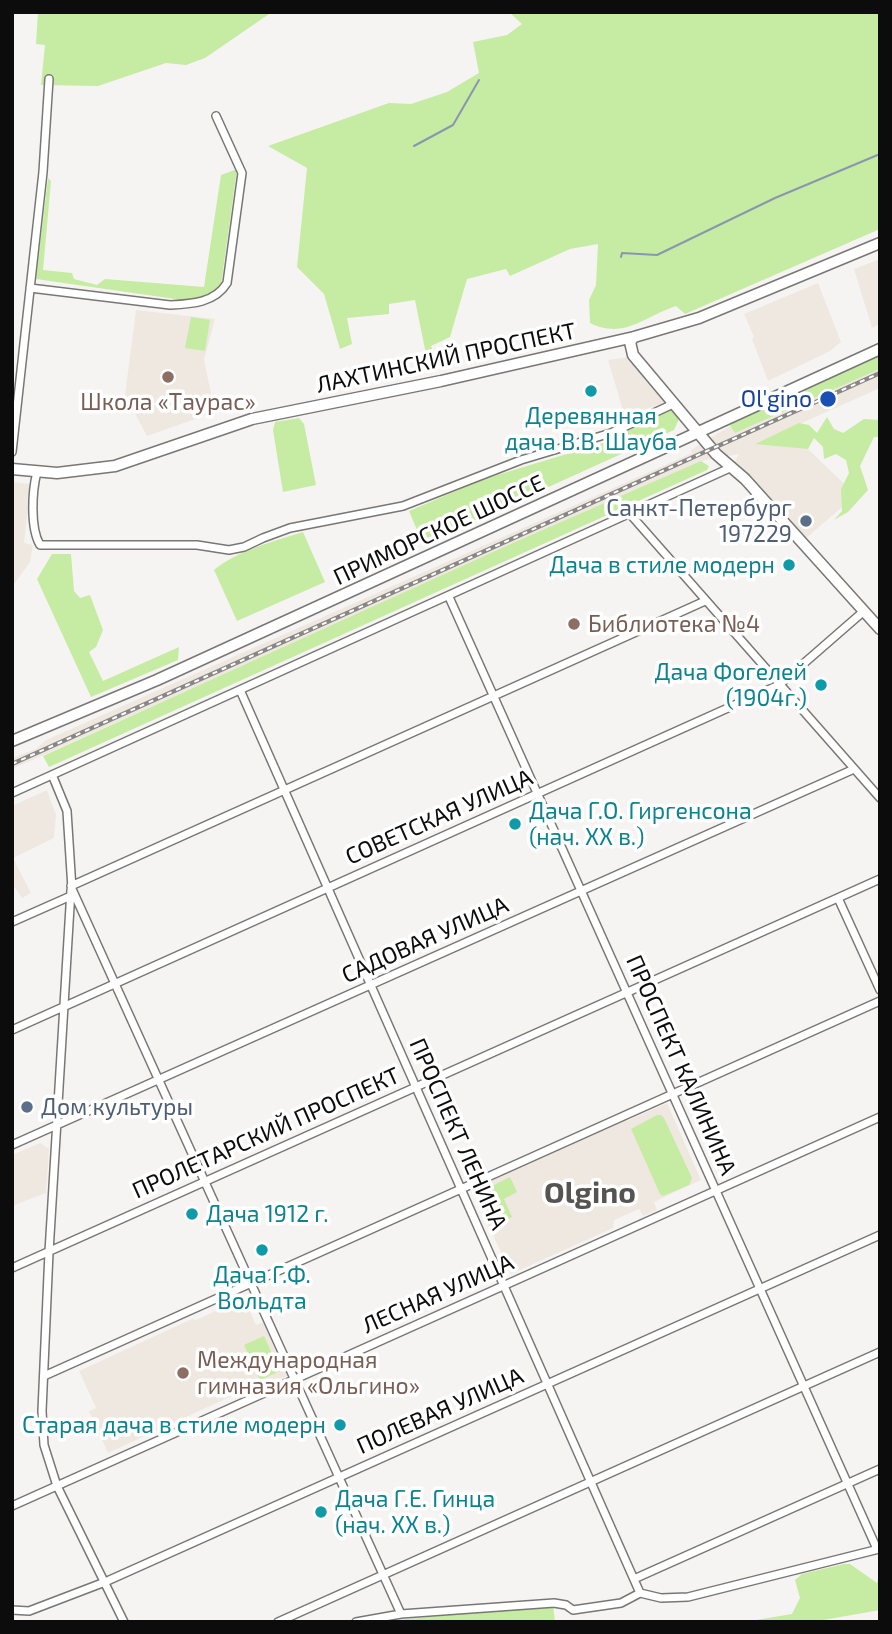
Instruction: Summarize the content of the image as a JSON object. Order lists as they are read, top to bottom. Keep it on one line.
{"streets":{"main road":["ЛАХТИНСКИЙ ПРОСПЕКТ","ПРИМОРСКОЕ ШОССЕ"],"street":["СОВЕТСКАЯ УЛИЦА","САДОВАЯ УЛИЦА","ПРОСПЕКТ КАЛИНИНА","ПРОЛЕТАРСКИЙ ПРОСПЕКТ","ПРОСПЕКТ ЛЕНИНА","ЛЕСНАЯ УЛИЦА","ПОЛЕВАЯ УЛИЦА"]},"crossings":[["СОВЕТСКАЯ УЛИЦА","ПРОСПЕКТ КАЛИНИНА"],["СОВЕТСКАЯ УЛИЦА","ПРОСПЕКТ ЛЕНИНА"],["САДОВАЯ УЛИЦА","ПРОСПЕКТ КАЛИНИНА"],["САДОВАЯ УЛИЦА","ПРОСПЕКТ ЛЕНИНА"],["ПРОСПЕКТ КАЛИНИНА","ПРОЛЕТАРСКИЙ ПРОСПЕКТ"],["ПРОСПЕКТ КАЛИНИНА","ЛЕСНАЯ УЛИЦА"],["ПРОСПЕКТ КАЛИНИНА","ПОЛЕВАЯ УЛИЦА"],["ПРОЛЕТАРСКИЙ ПРОСПЕКТ","ПРОСПЕКТ ЛЕНИНА"],["ПРОСПЕКТ ЛЕНИНА","ЛЕСНАЯ УЛИЦА"],["ПРОСПЕКТ ЛЕНИНА","ПОЛЕВАЯ УЛИЦА"]],"districts":["Olgino"],"places":["Школа «Таурас»","Деревянная дача В.В. Шауба","Ol'gino","Санкт-Петербург 197229","Дача в стиле модерн","Библиотека №4","Дача Фогелей (1904г.)","Дача Г.О. Гиргенсона (нач. XX в.)","Дом культуры","Дача 1912 г.","Дача Г.Ф. Вольдта","Международная гимназия «Ольгино»","Старая дача в стиле модерн","Дача Г.Е. Гинца (нач. XX в.)"]}
